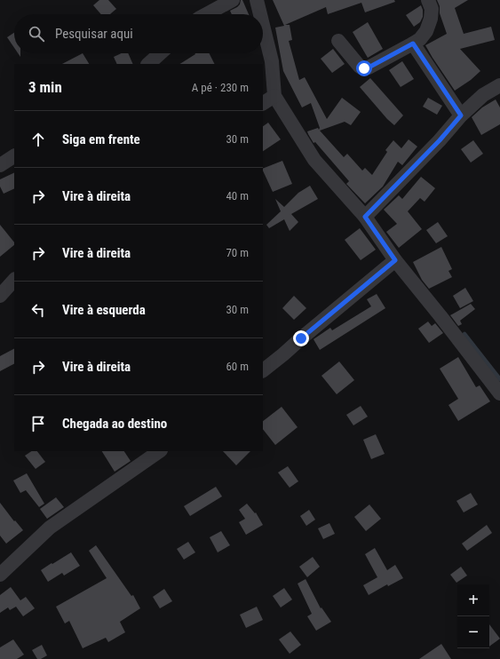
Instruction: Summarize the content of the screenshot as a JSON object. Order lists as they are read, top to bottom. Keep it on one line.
{"page":{"search":"Pesquisar aqui","heading":["3 min","A pé · 230 m"],"list":[["Siga em frente","30 m"],["Vire à direita","40 m"],["Vire à direita","70 m"],["Vire à esquerda","30 m"],["Vire à direita","60 m"],"Chegada ao destino"],"map_buttons":["+","−"]}}
